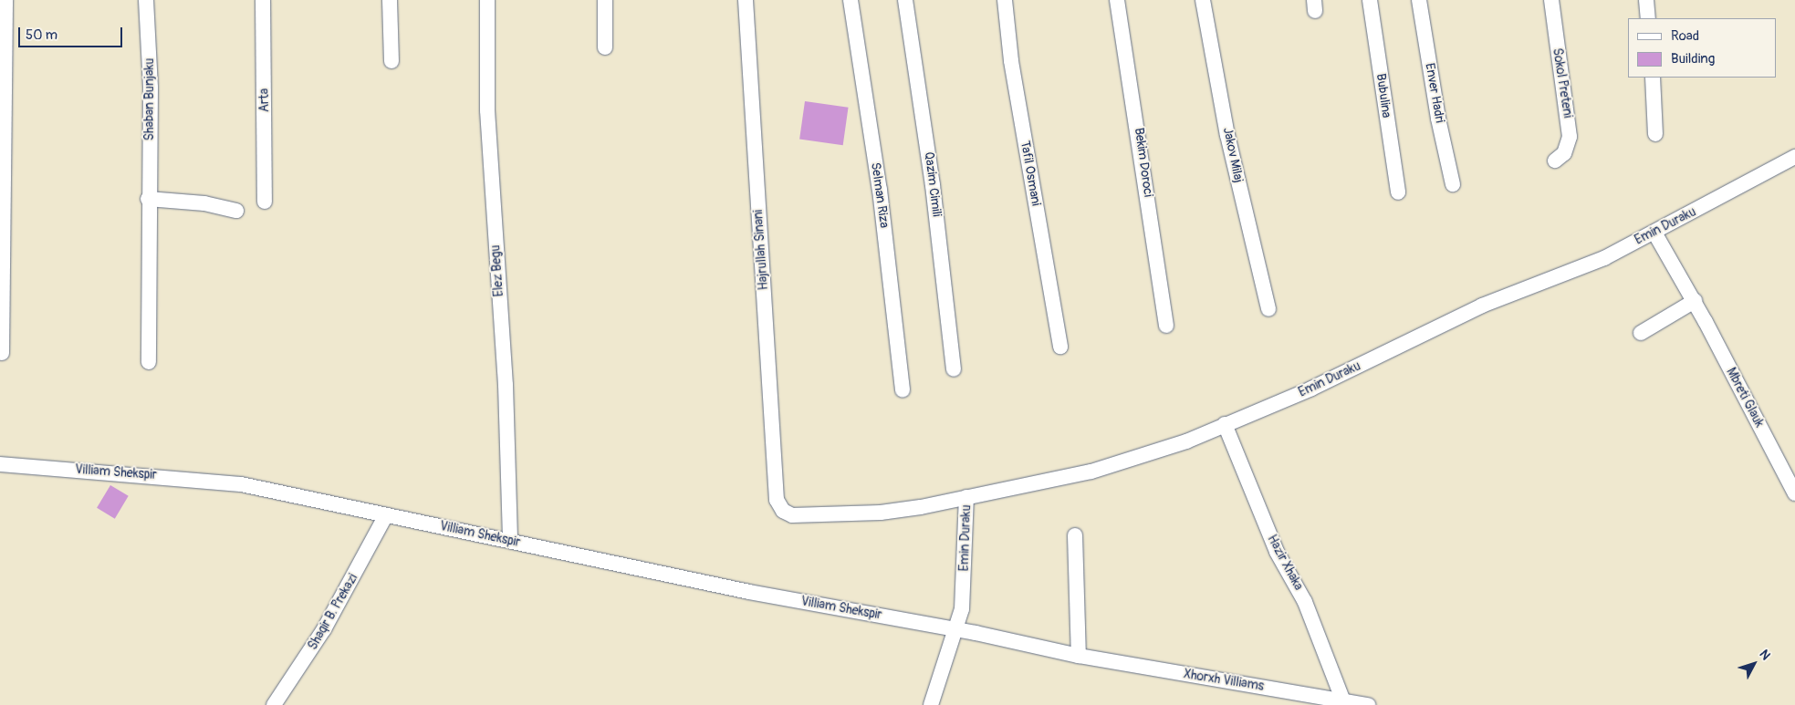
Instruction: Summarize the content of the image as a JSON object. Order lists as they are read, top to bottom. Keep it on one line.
{"streets":{"street":["Sokol Preteni","Enver Hadri","Bubulina","Shaban Bunjaku","Arta","Jakov Milaj","Bekim Doroci","Tafil Osmani","Qazim Cimili","Selman Riza","Emin Duraku","Hajrullah Sinani","Elez Begu","Mbreti Glauk","Villiam Shekspir","Hazir Xhaka","Shaqir B. Prekazi","Xhorxh Villiams"]},"crossings":[["Emin Duraku","Hajrullah Sinani"],["Emin Duraku","Mbreti Glauk"],["Emin Duraku","Villiam Shekspir"],["Emin Duraku","Hazir Xhaka"],["Emin Duraku","Xhorxh Villiams"],["Elez Begu","Villiam Shekspir"],["Villiam Shekspir","Shaqir B. Prekazi"],["Villiam Shekspir","Xhorxh Villiams"],["Hazir Xhaka","Xhorxh Villiams"]],"legend":["Road","Building"],"scale_bar":"50 m","north":"top right"}
